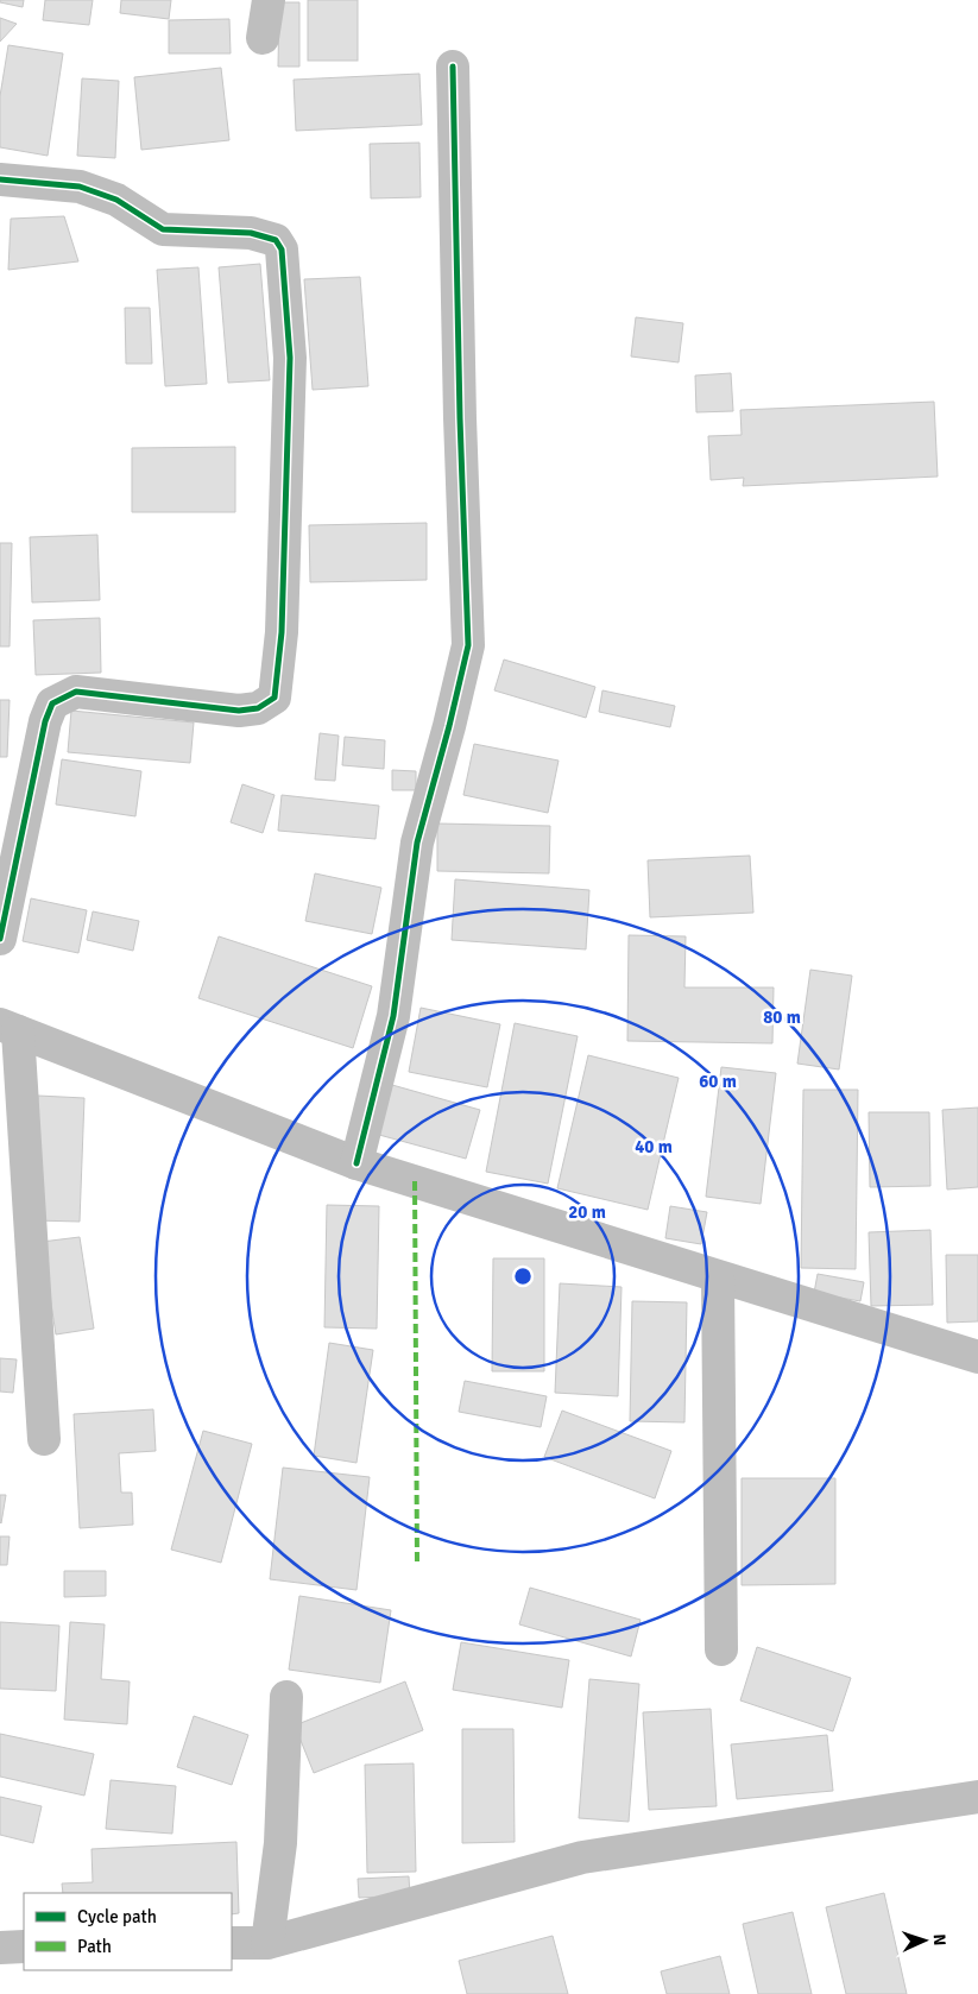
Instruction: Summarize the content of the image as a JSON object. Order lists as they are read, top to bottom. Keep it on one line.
{"legend":["Cycle path","Path"],"north":"right","rings":["80 m","60 m","40 m","20 m"]}
